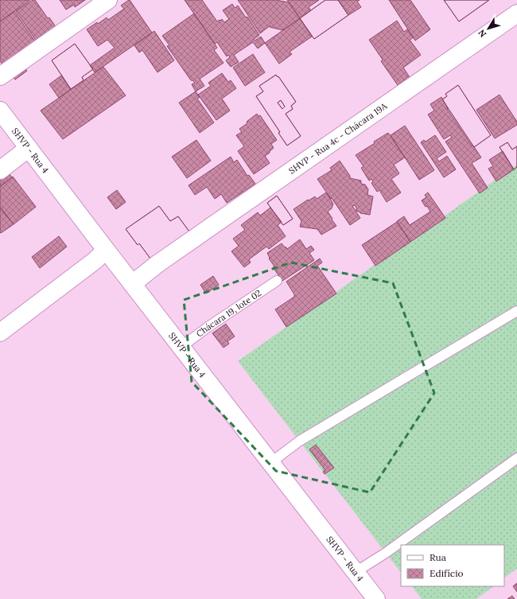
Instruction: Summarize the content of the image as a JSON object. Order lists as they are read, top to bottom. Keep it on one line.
{"streets":{"street":["SHVP - Rua 4c - Chácara 19A","SHVP - Rua 4"],"lane":["Chácara 19, lote 02"]},"crossings":[["SHVP - Rua 4c - Chácara 19A","SHVP - Rua 4"],["SHVP - Rua 4","Chácara 19, lote 02"]],"legend":["Rua","Edifício"],"north":"bottom left"}
